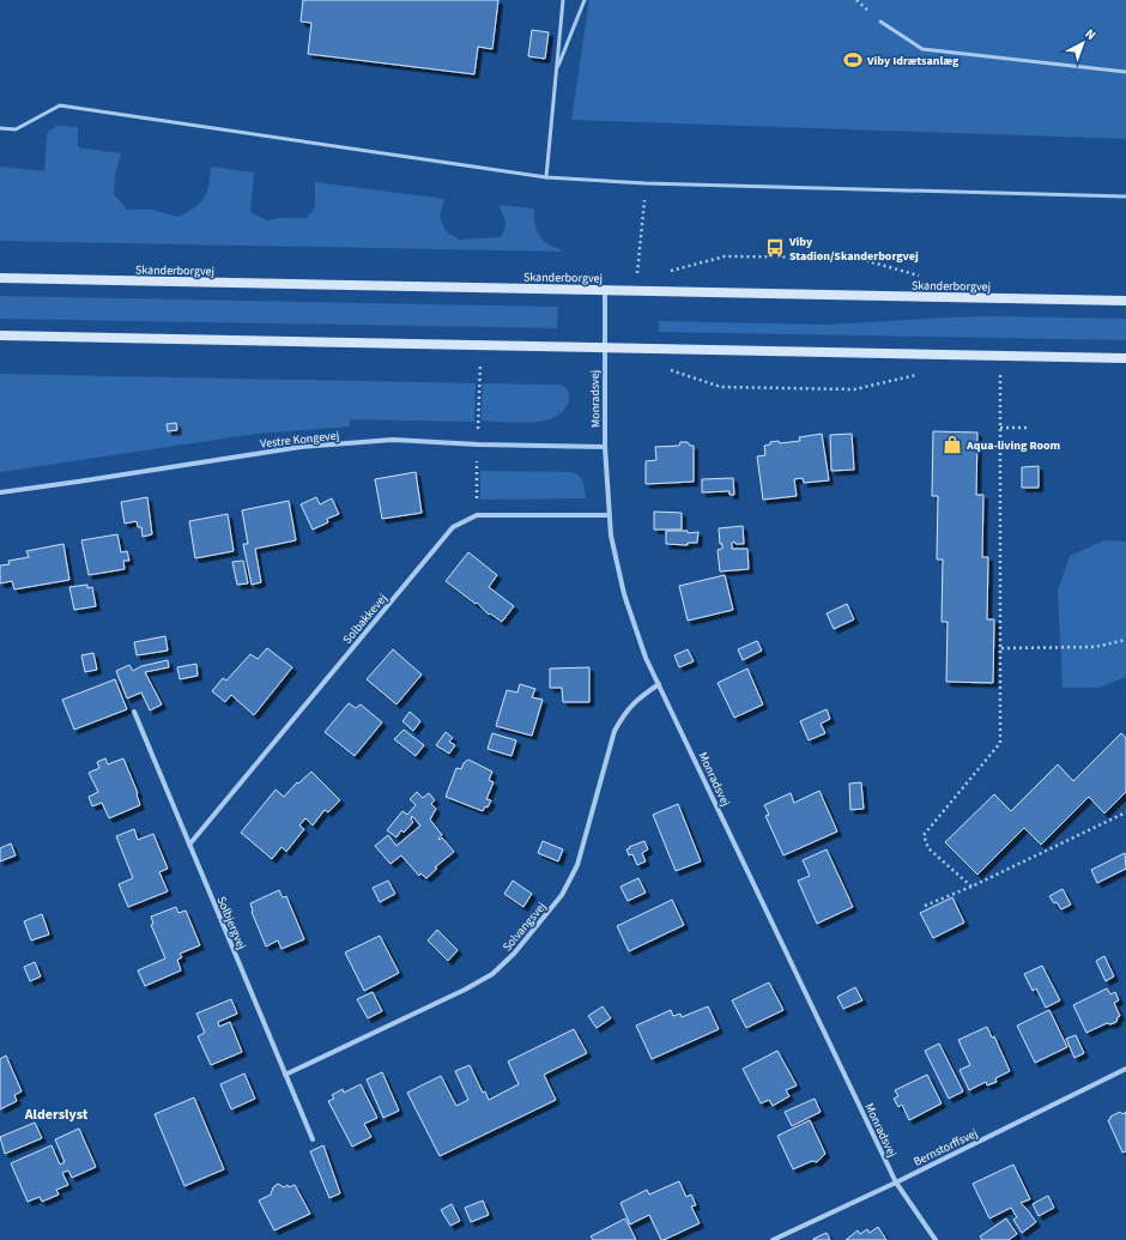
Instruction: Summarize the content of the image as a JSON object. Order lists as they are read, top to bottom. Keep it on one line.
{"streets":{"main road":["Skanderborgvej"],"street":["Monradsvej","Vestre Kongevej","Solbakkevej","Solbjergvej","Solvangsvej","Bernstorffsvej"]},"crossings":[["Skanderborgvej","Monradsvej"],["Monradsvej","Vestre Kongevej"],["Monradsvej","Solbakkevej"],["Monradsvej","Solvangsvej"],["Monradsvej","Bernstorffsvej"],["Solbakkevej","Solbjergvej"],["Solbjergvej","Solvangsvej"]],"districts":["Alderslyst"],"places":{"sports":["Viby Idrætsanlæg"],"bus stop":["Viby Stadion/Skanderborgvej"],"shop":["Aqua-living Room"]},"north":"top right"}
